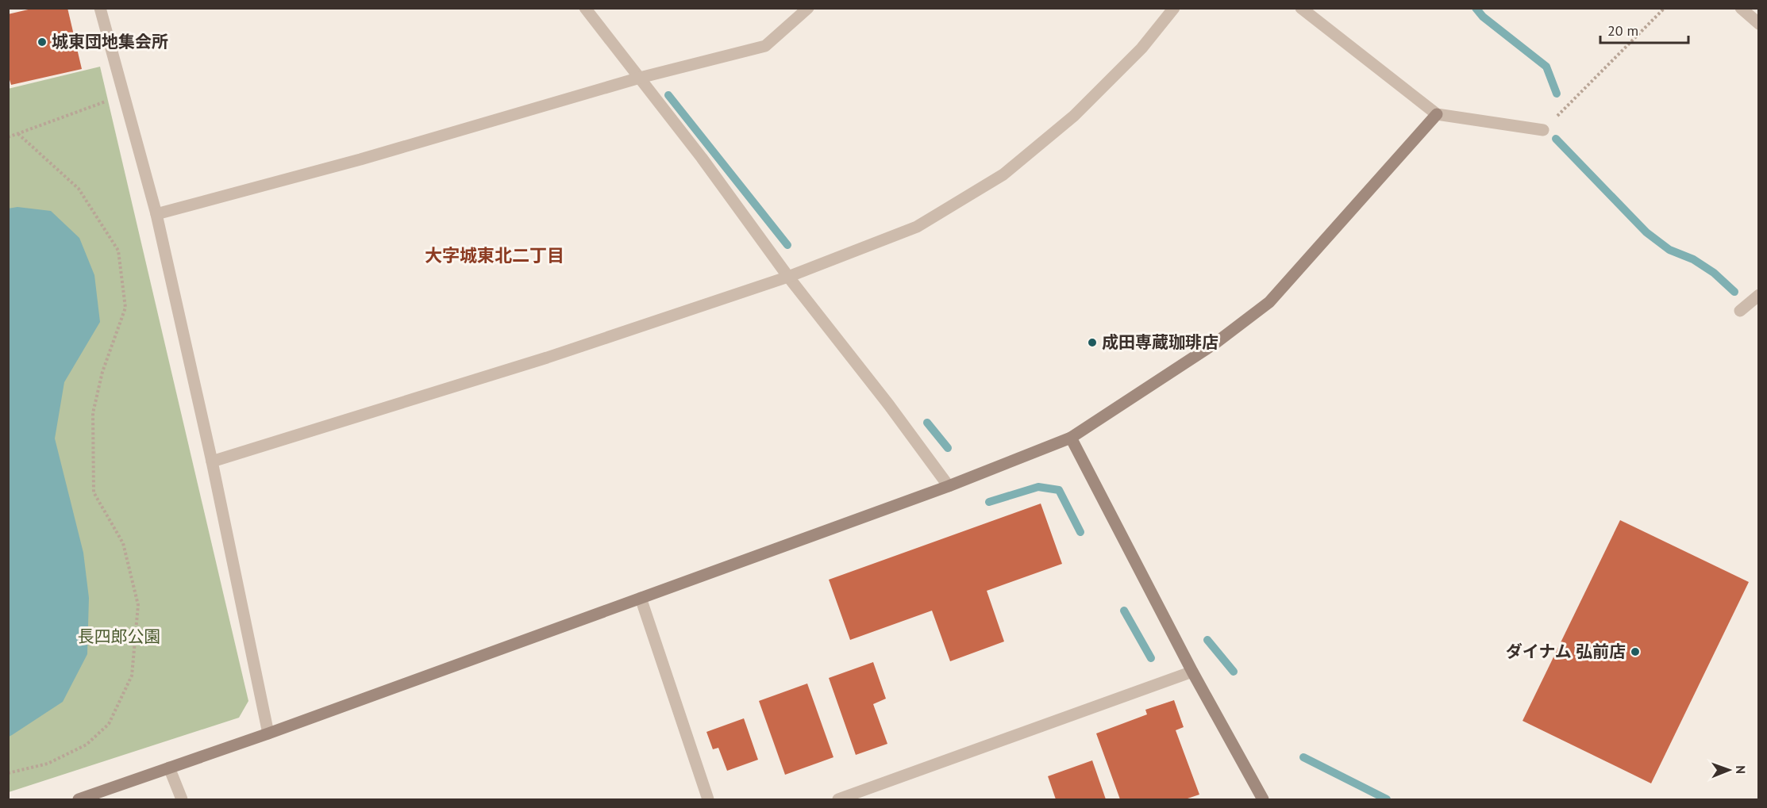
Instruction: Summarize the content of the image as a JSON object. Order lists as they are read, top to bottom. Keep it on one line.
{"districts":["大字城東北二丁目"],"parks":["長四郎公園"],"places":["城東団地集会所","成田専蔵珈琲店","ダイナム 弘前店"],"scale_bar":"20 m","north":"right"}
